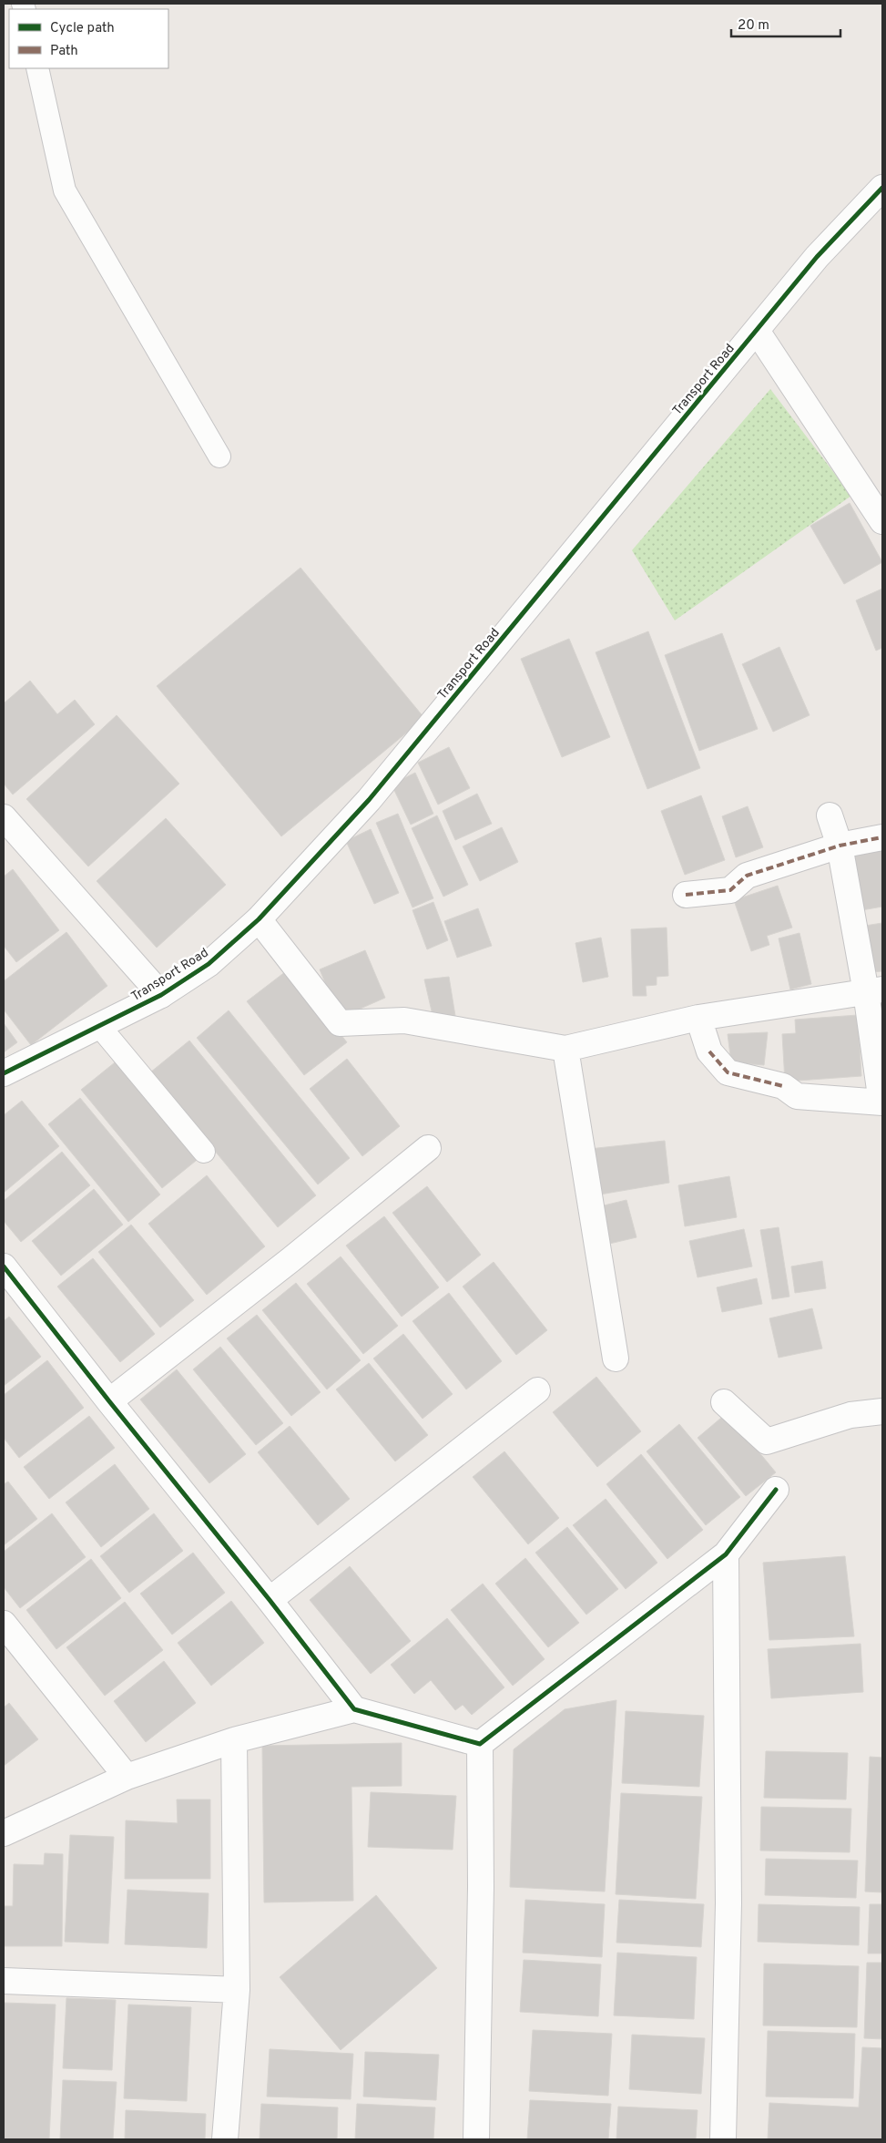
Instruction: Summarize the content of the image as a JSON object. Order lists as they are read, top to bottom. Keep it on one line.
{"streets":{"street":["Transport Road"]},"legend":["Cycle path","Path"],"scale_bar":"20 m"}
